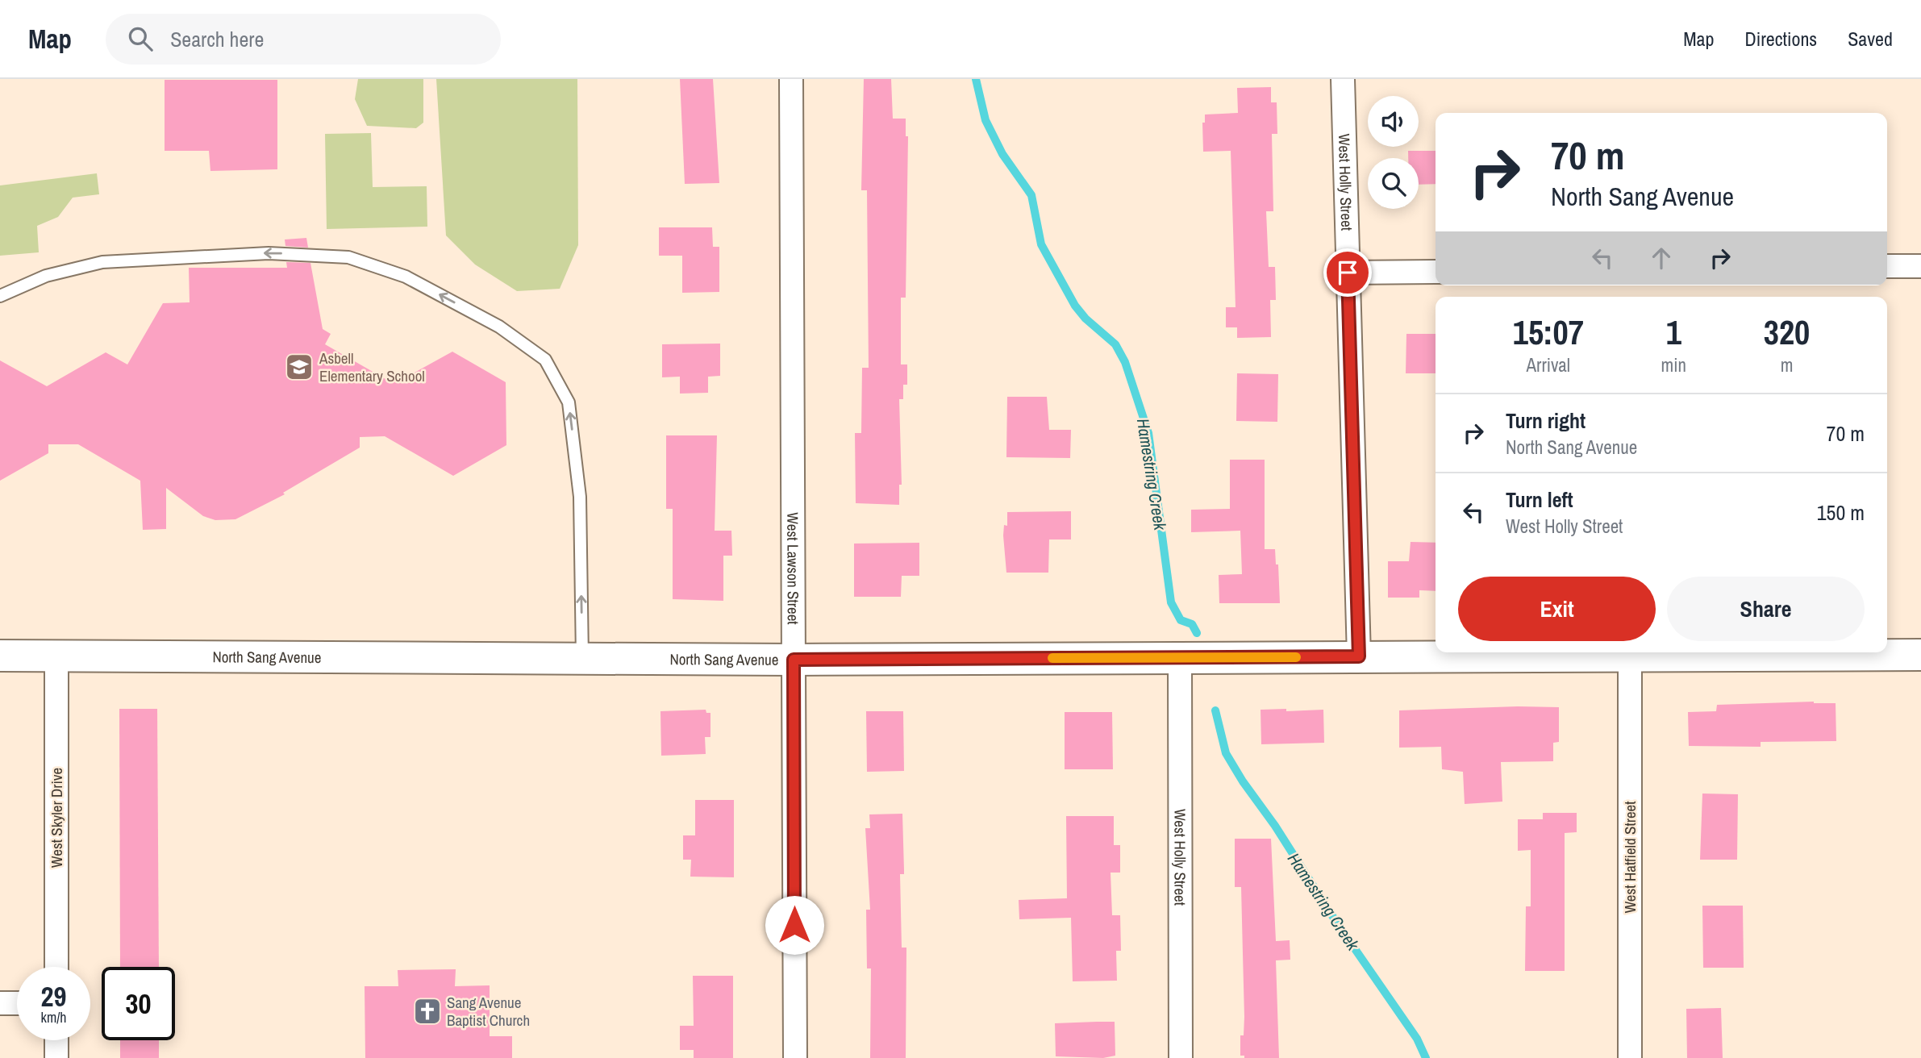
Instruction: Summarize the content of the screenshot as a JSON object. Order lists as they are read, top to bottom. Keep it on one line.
{"streets":{"street":["West Holly Street","West Lawson Street","North Sang Avenue","West Skyler Drive","West Hatfield Street"]},"crossings":[["West Holly Street","North Sang Avenue"],["West Lawson Street","North Sang Avenue"],["North Sang Avenue","West Skyler Drive"],["North Sang Avenue","West Hatfield Street"]],"water":["Hamestring Creek"],"places":{"school or university":["Asbell Elementary School"],"church":["Sang Avenue Baptist Church"]},"page":{"header":"Map","search":"Search here","nav":["Map","Directions","Saved"],"turn":["70 m","North Sang Avenue"],"eta":["15:07","Arrival","1","min","320","m"],"list":[{"name":"Turn right","note":"North Sang Avenue","value":"70 m"},{"name":"Turn left","note":"West Holly Street","value":"150 m"}],"buttons":["Exit","Share"],"speed":"29 km/h","limit":"30"}}
